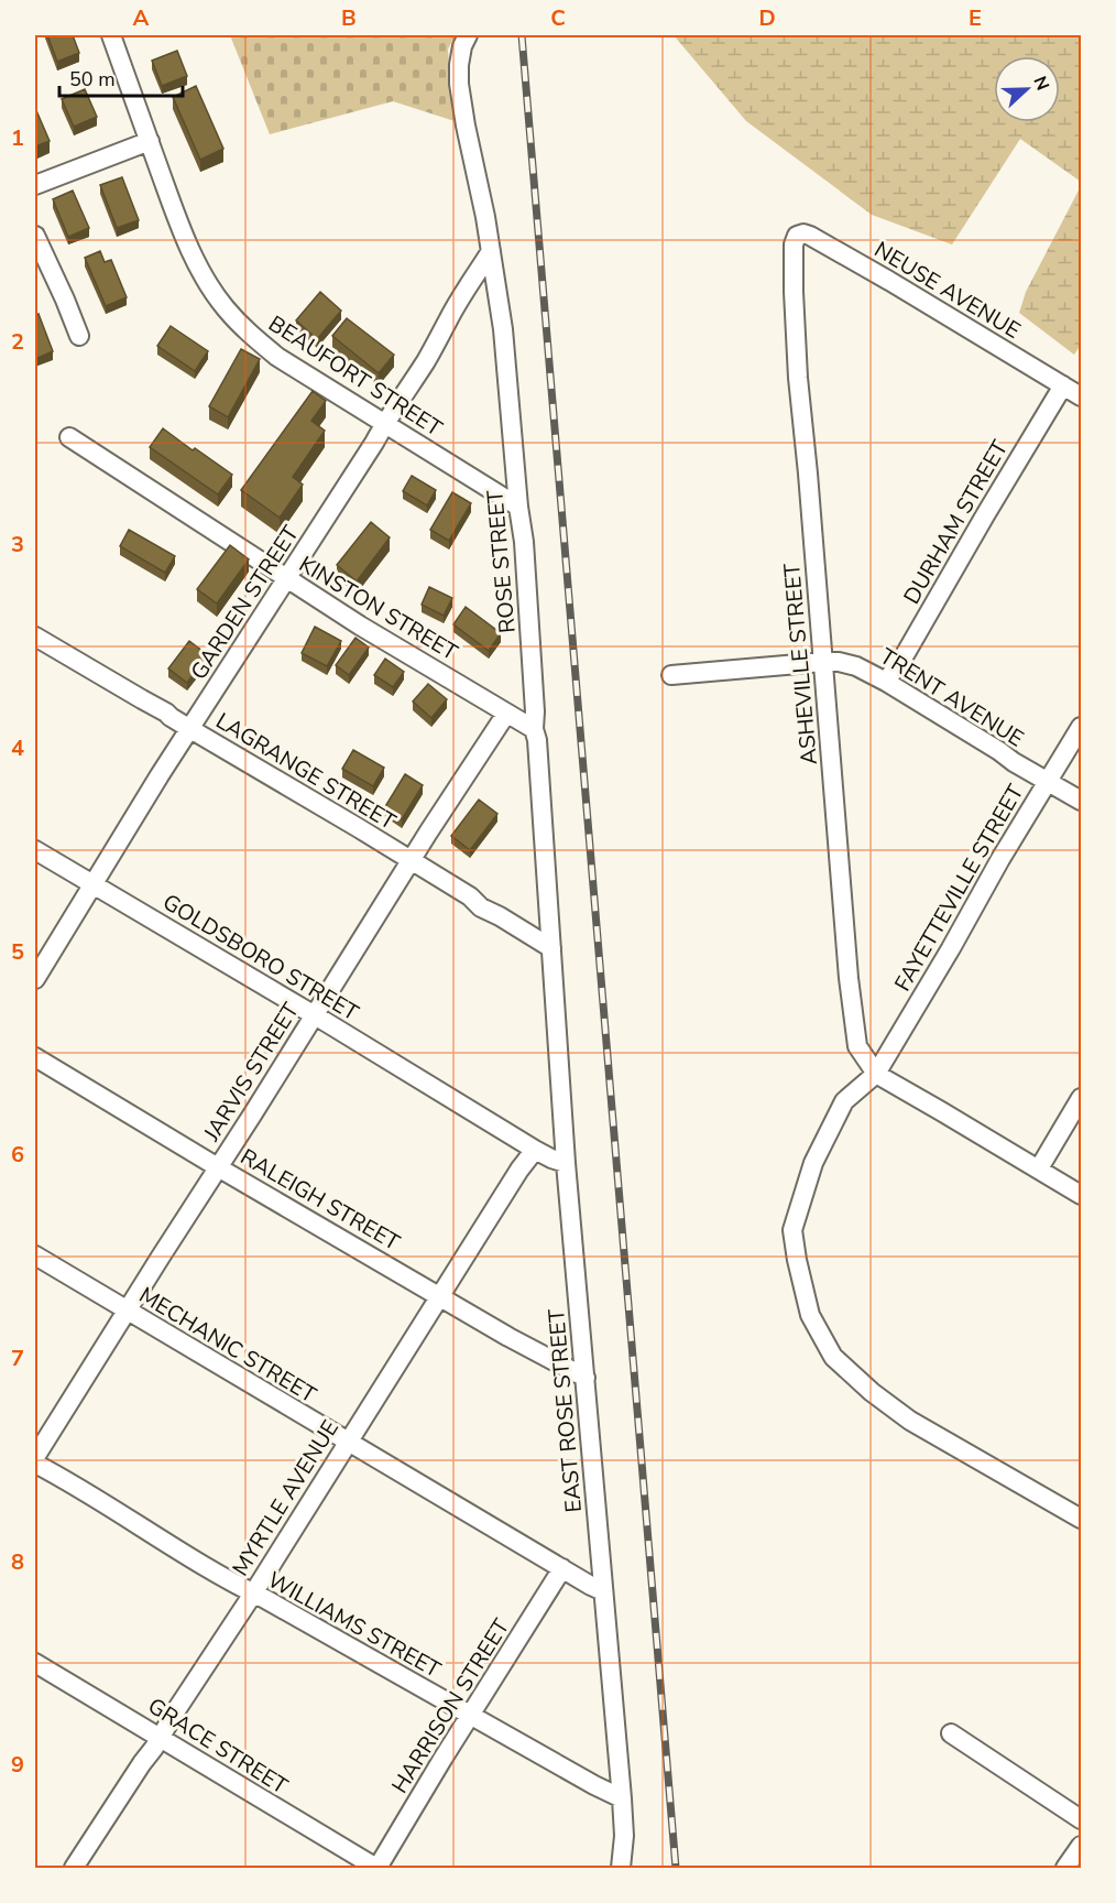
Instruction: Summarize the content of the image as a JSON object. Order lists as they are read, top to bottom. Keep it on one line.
{"streets":{"street":["NEUSE AVENUE","BEAUFORT STREET","DURHAM STREET","ROSE STREET","GARDEN STREET","KINSTON STREET","ASHEVILLE STREET","TRENT AVENUE","LAGRANGE STREET","FAYETTEVILLE STREET","GOLDSBORO STREET","JARVIS STREET","RALEIGH STREET","MECHANIC STREET","EAST ROSE STREET","MYRTLE AVENUE","WILLIAMS STREET","HARRISON STREET","GRACE STREET"]},"crossings":[["NEUSE AVENUE","DURHAM STREET"],["NEUSE AVENUE","ASHEVILLE STREET"],["BEAUFORT STREET","ROSE STREET"],["BEAUFORT STREET","GARDEN STREET"],["DURHAM STREET","TRENT AVENUE"],["ROSE STREET","GARDEN STREET"],["ROSE STREET","KINSTON STREET"],["ROSE STREET","LAGRANGE STREET"],["ROSE STREET","EAST ROSE STREET"],["GARDEN STREET","KINSTON STREET"],["GARDEN STREET","LAGRANGE STREET"],["GARDEN STREET","GOLDSBORO STREET"],["KINSTON STREET","JARVIS STREET"],["ASHEVILLE STREET","TRENT AVENUE"],["ASHEVILLE STREET","FAYETTEVILLE STREET"],["TRENT AVENUE","FAYETTEVILLE STREET"],["LAGRANGE STREET","JARVIS STREET"],["LAGRANGE STREET","EAST ROSE STREET"],["GOLDSBORO STREET","JARVIS STREET"],["GOLDSBORO STREET","EAST ROSE STREET"],["GOLDSBORO STREET","MYRTLE AVENUE"],["JARVIS STREET","RALEIGH STREET"],["JARVIS STREET","MECHANIC STREET"],["RALEIGH STREET","EAST ROSE STREET"],["RALEIGH STREET","MYRTLE AVENUE"],["MECHANIC STREET","EAST ROSE STREET"],["MECHANIC STREET","MYRTLE AVENUE"],["MECHANIC STREET","HARRISON STREET"],["EAST ROSE STREET","WILLIAMS STREET"],["MYRTLE AVENUE","WILLIAMS STREET"],["MYRTLE AVENUE","GRACE STREET"],["WILLIAMS STREET","HARRISON STREET"],["HARRISON STREET","GRACE STREET"]],"scale_bar":"50 m","north":"right","grid":{"columns":["A","B","C","D","E"],"rows":["1","2","3","4","5","6","7","8","9"]}}
